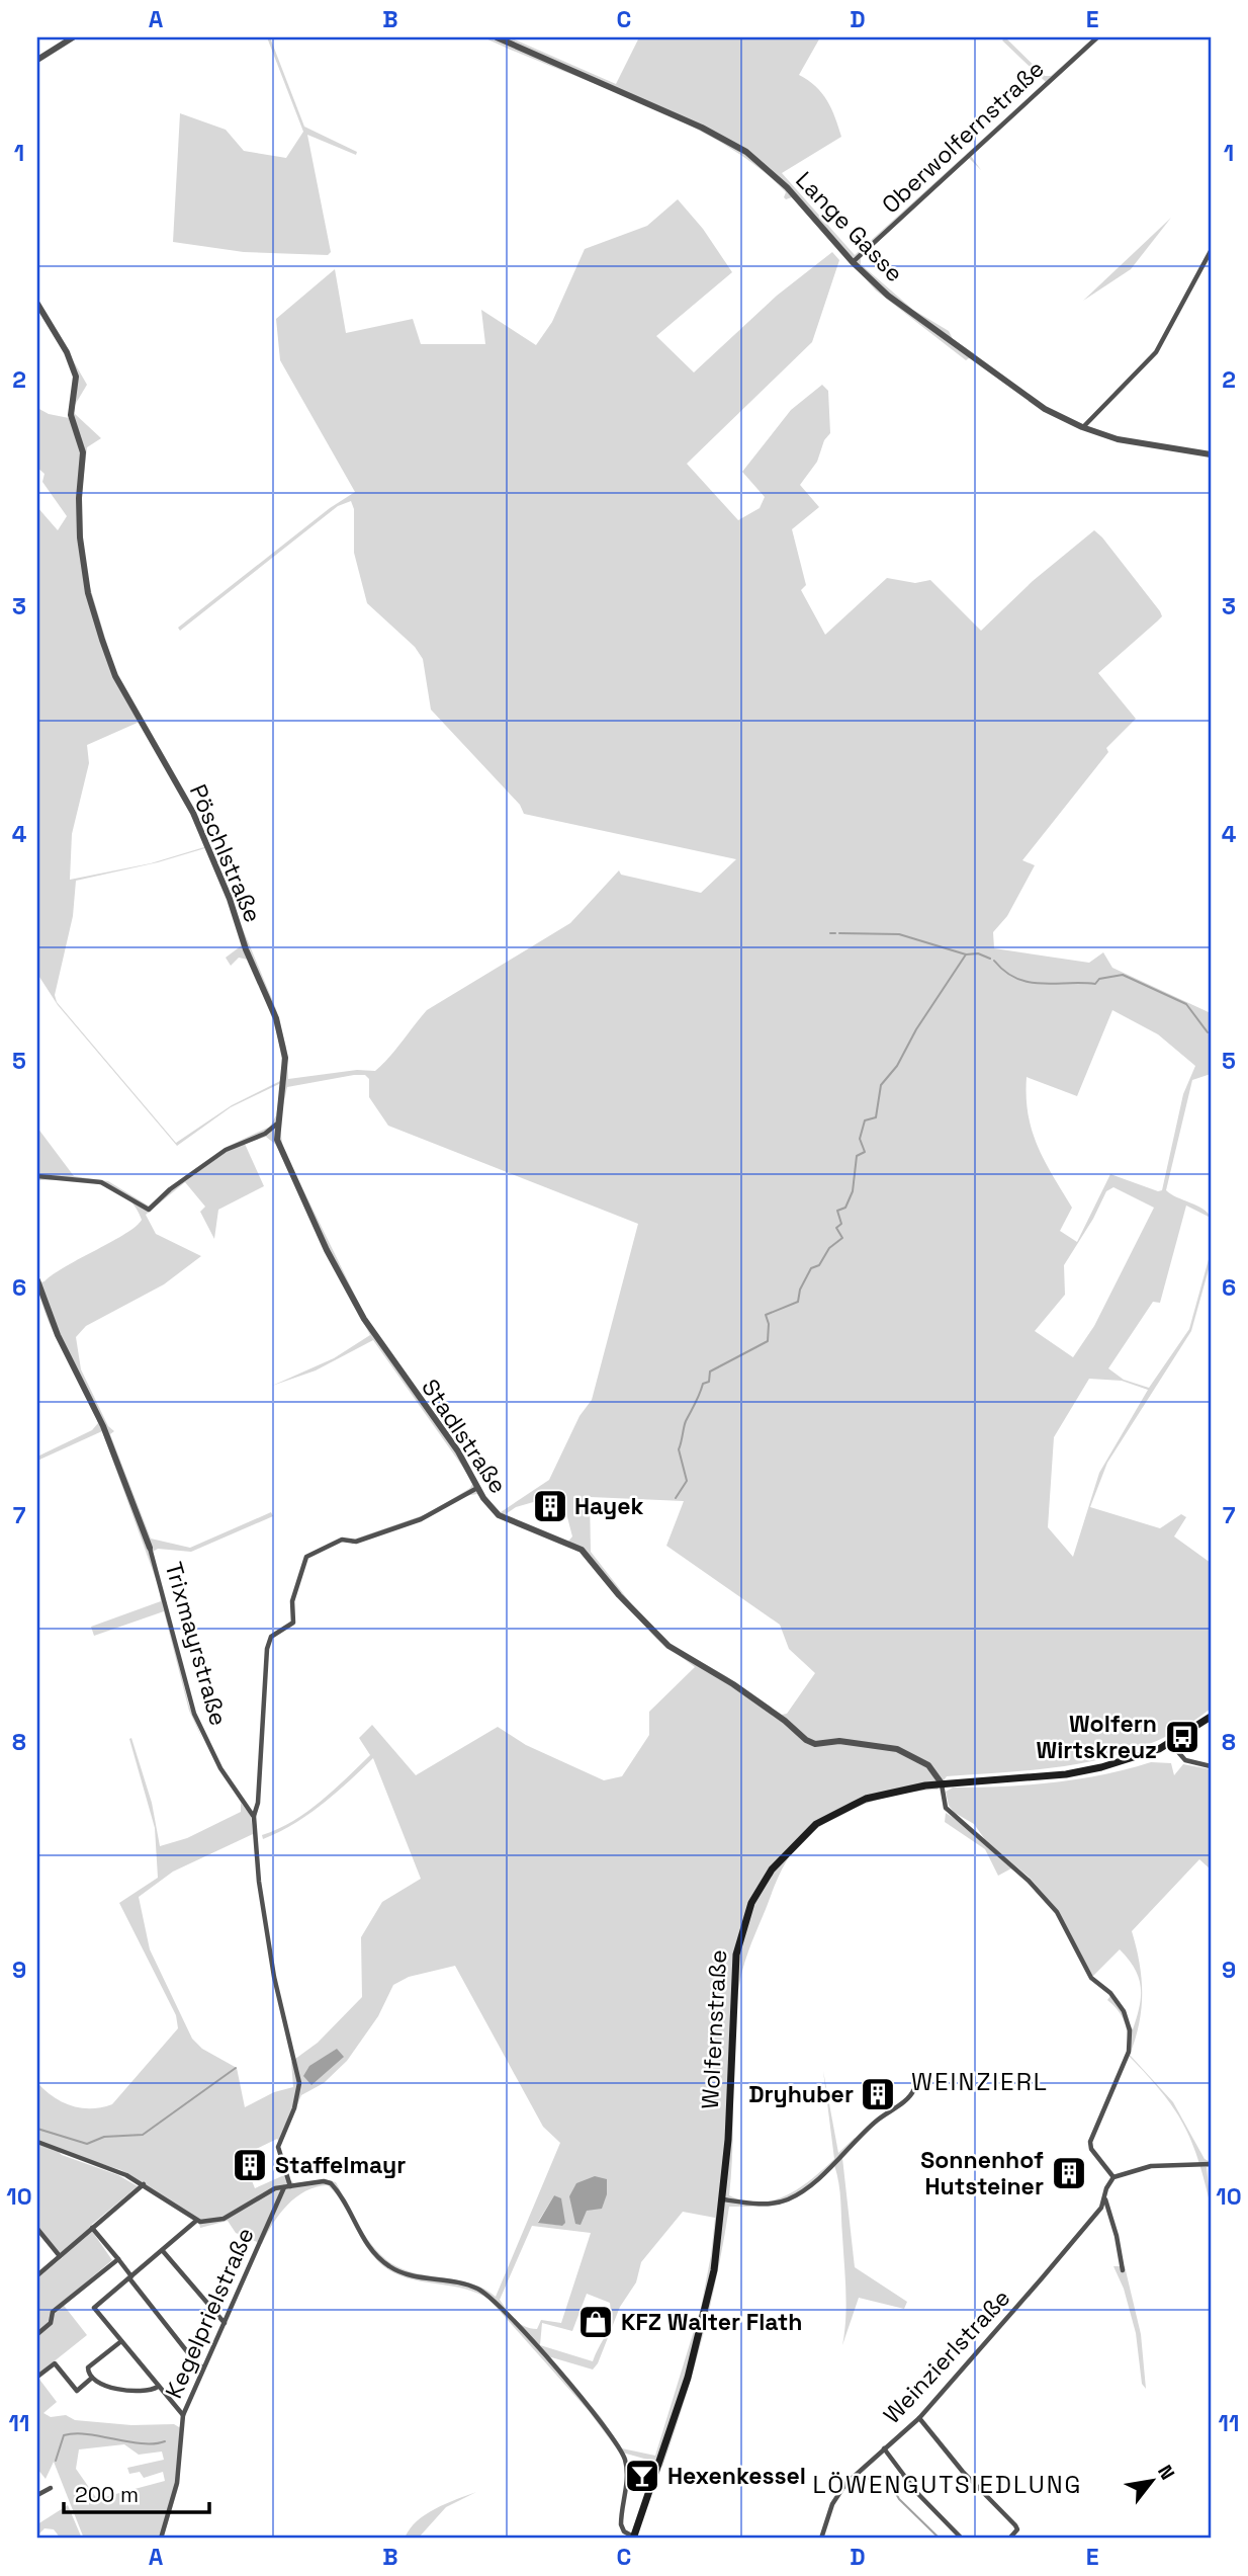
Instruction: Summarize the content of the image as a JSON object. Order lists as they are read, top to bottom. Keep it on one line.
{"streets":{"main road":["Wolfernstraße"],"street":["Oberwolfernstraße","Lange Gasse","Pöschlstraße","Stadlstraße","Trixmayrstraße","Kegelprielstraße","Weinzierlstraße"]},"crossings":[["Oberwolfernstraße","Lange Gasse"],["Pöschlstraße","Stadlstraße"],["Stadlstraße","Wolfernstraße"]],"districts":["WEINZIERL","LÖWENGUTSIEDLUNG"],"places":{"building":["Hayek","Dryhuber","Staffelmayr","Sonnenhof Hutsteiner"],"bus stop":["Wolfern Wirtskreuz"],"shop":["KFZ Walter Flath"],"bar":["Hexenkessel"]},"scale_bar":"200 m","north":"top right","grid":{"columns":["A","B","C","D","E"],"rows":["1","2","3","4","5","6","7","8","9","10","11"]}}
